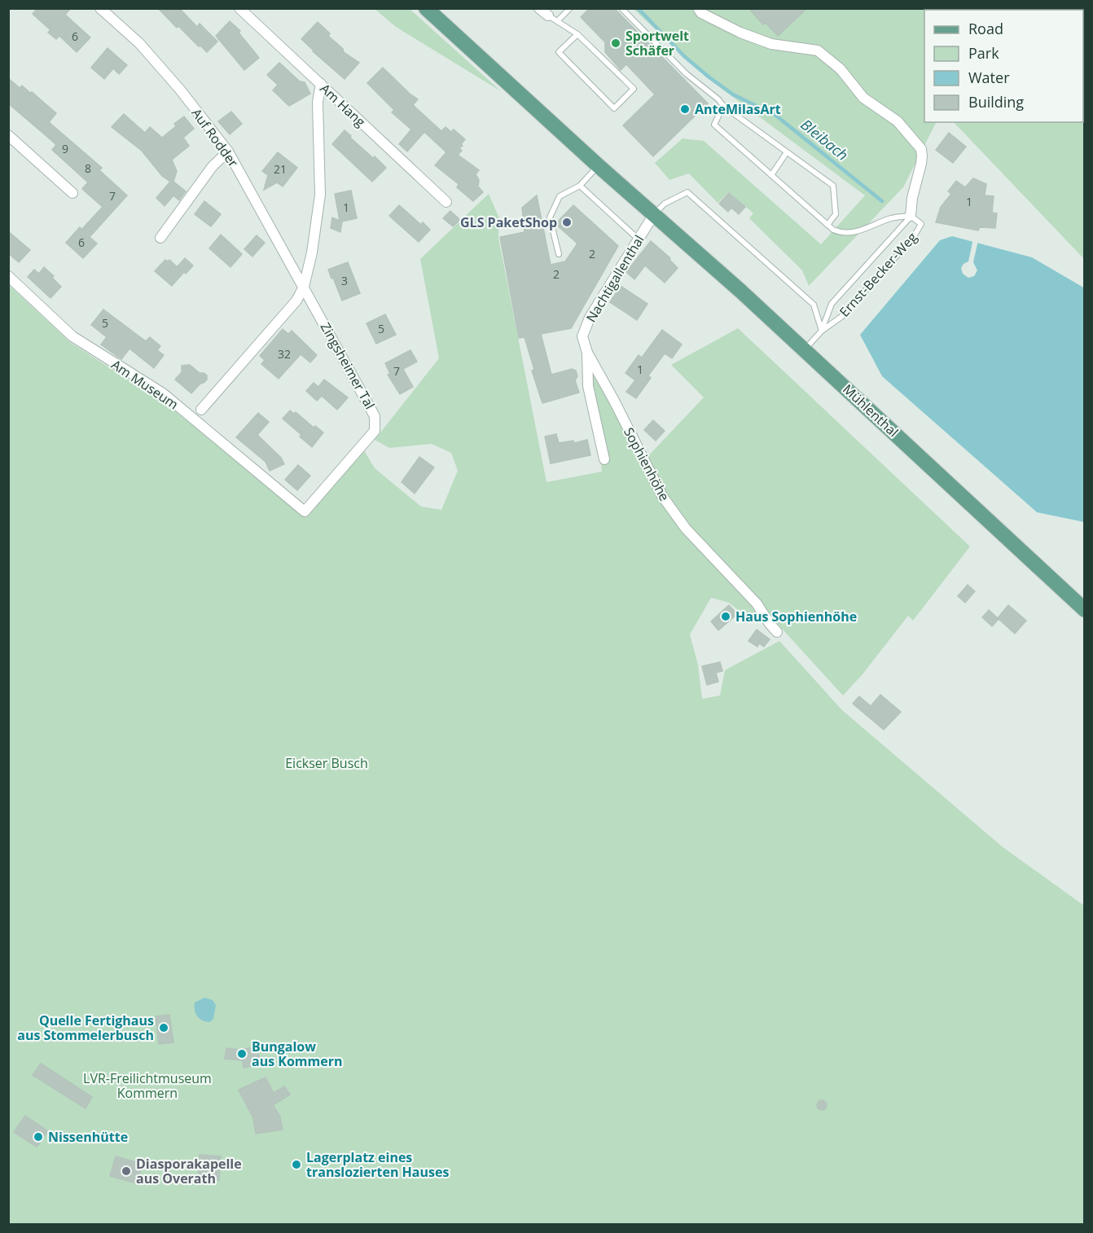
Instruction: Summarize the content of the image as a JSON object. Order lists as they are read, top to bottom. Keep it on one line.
{"streets":{"main road":["Mühlenthal"],"street":["Am Hang","Auf Rodder","Ernst-Becker-Weg","Nachtigallenthal","Zingsheimer Tal","Am Museum","Sophienhöhe"]},"crossings":[["Auf Rodder","Zingsheimer Tal"],["Nachtigallenthal","Mühlenthal"],["Nachtigallenthal","Sophienhöhe"],["Zingsheimer Tal","Am Museum"]],"water":["Bleibach"],"parks":["Eickser Busch","LVR-Freilichtmuseum Kommern"],"places":["Sportwelt Schäfer","AnteMilasArt","GLS PaketShop","Haus Sophienhöhe","Quelle Fertighaus aus Stommelerbusch","Bungalow aus Kommern","Nissenhütte","Lagerplatz eines translozierten Hauses","Diasporakapelle aus Overath"],"house_numbers":["6","9","8","21","7","1","1","6","2","2","3","5","5","32","1","7"],"legend":["Road","Park","Water","Building"]}
